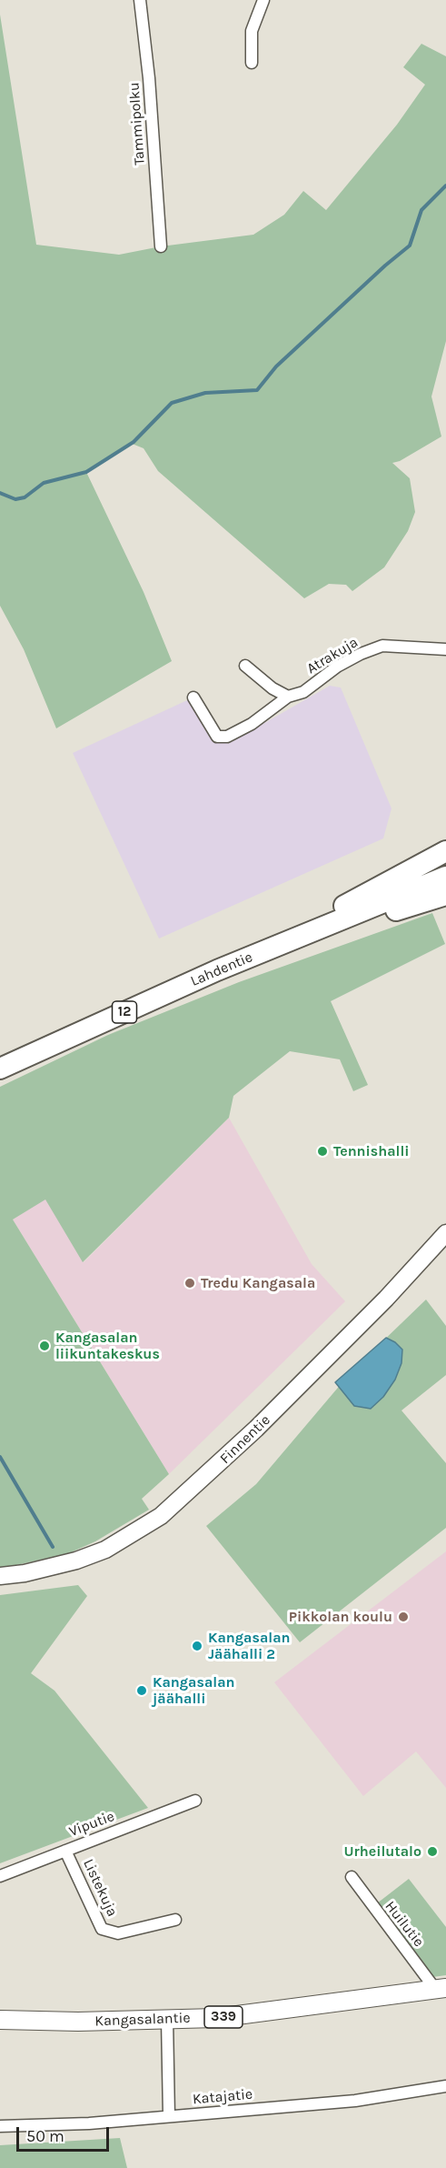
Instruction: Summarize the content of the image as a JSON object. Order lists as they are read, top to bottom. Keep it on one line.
{"streets":{"highway":["Lahdentie","12"],"main road":["339","Kangasalantie"],"street":["Tammipolku","Atrakuja","Finnentie","Viputie","Listekuja","Huilutie","Katajatie"]},"crossings":[["Viputie","Listekuja"],["Huilutie","Kangasalantie"]],"places":["Tennishalli","Tredu Kangasala","Kangasalan liikuntakeskus","Pikkolan koulu","Kangasalan Jäähalli 2","Kangasalan jäähalli","Urheilutalo"],"scale_bar":"50 m"}
